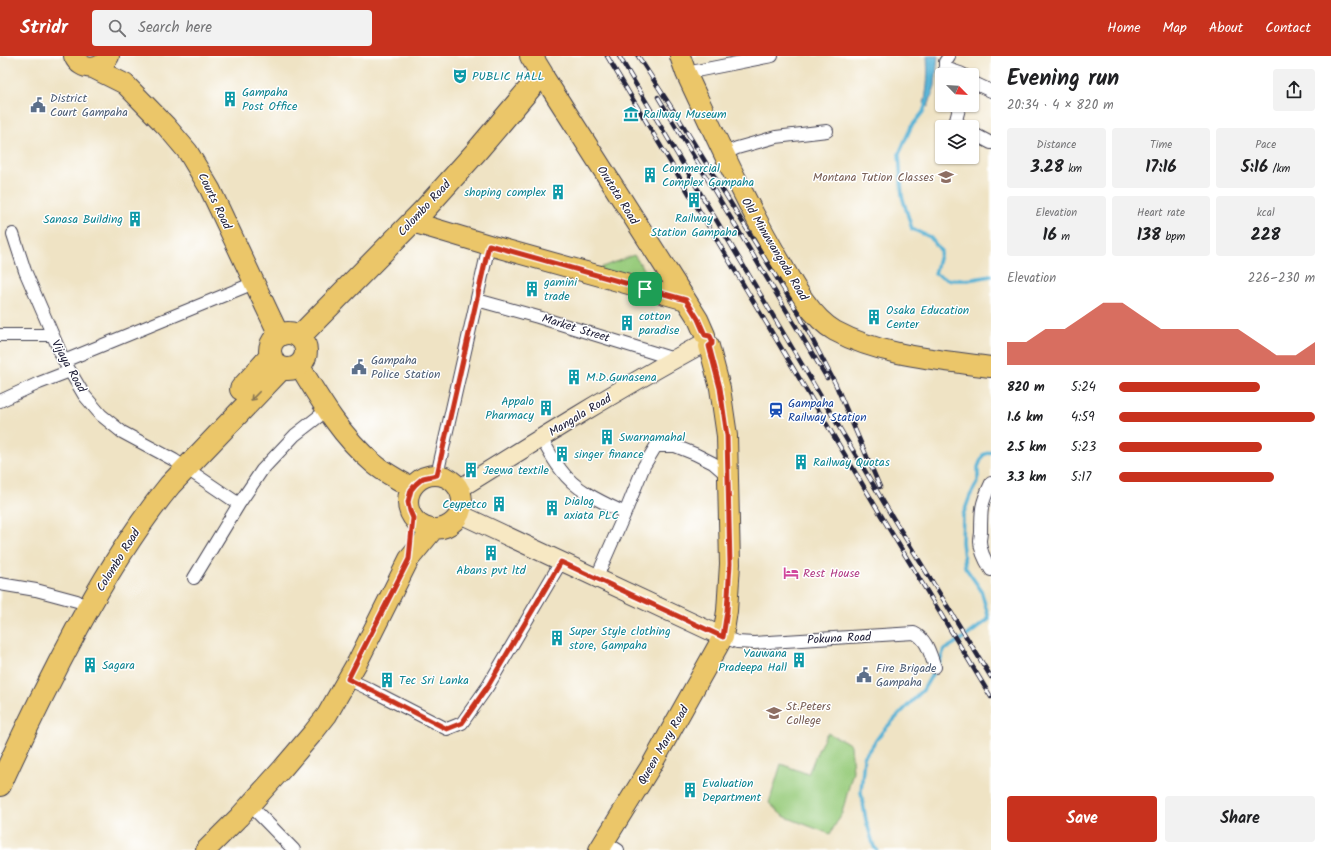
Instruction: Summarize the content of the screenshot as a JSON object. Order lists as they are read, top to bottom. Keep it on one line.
{"streets":{"highway":["Orutota Road","Colombo Road"],"main road":["Courts Road","Old Minuwangoda Road","Queen Mary Road"],"street":["Market Street","Vijaya Road","Mangala Road","Pokuna Road"]},"crossings":[["Orutota Road","Colombo Road"],["Orutota Road","Mangala Road"],["Orutota Road","Pokuna Road"],["Orutota Road","Queen Mary Road"],["Courts Road","Colombo Road"],["Colombo Road","Vijaya Road"],["Market Street","Mangala Road"],["Pokuna Road","Queen Mary Road"]],"places":{"theatre":["PUBLIC HALL"],"building":["Gampaha Post Office","Commercial Complex Gampaha","shoping complex","Railway Station Gampaha","Sanasa Building","gamini trade","Osaka Education Center","cotton paradise","M.D.Gunasena","Appalo Pharmacy","Swarnamahal","singer finance","Railway Quotas","Jeewa textile","Ceypetco","Dialog axiata PLC","Abans pvt ltd","Super Style clothing store, Gampaha","Yauwana Pradeepa Hall","Sagara","Tec Sri Lanka","Evaluation Department"],"public building":["District Court Gampaha","Gampaha Police Station","Fire Brigade Gampaha"],"museum":["Railway Museum"],"school or university":["Montana Tution Classes","St.Peters College"],"station":["Gampaha Railway Station"],"hotel":["Rest House"]},"north":"bottom right","page":{"header":"Stridr","search":"Search here","nav":["Home","Map","About","Contact"],"heading":["Evening run","20:34 · 4 × 820 m"],"stats":[["Distance","3.28 km"],["Time","17:16"],["Pace","5:16 /km"],["Elevation","16 m"],["Heart rate","138 bpm"],["kcal","228"]],"chart":["Elevation","226–230 m"],"list":[{"name":"820 m","note":"5:24"},{"name":"1.6 km","note":"4:59"},{"name":"2.5 km","note":"5:23"},{"name":"3.3 km","note":"5:17"}],"buttons":["Save","Share"]}}
